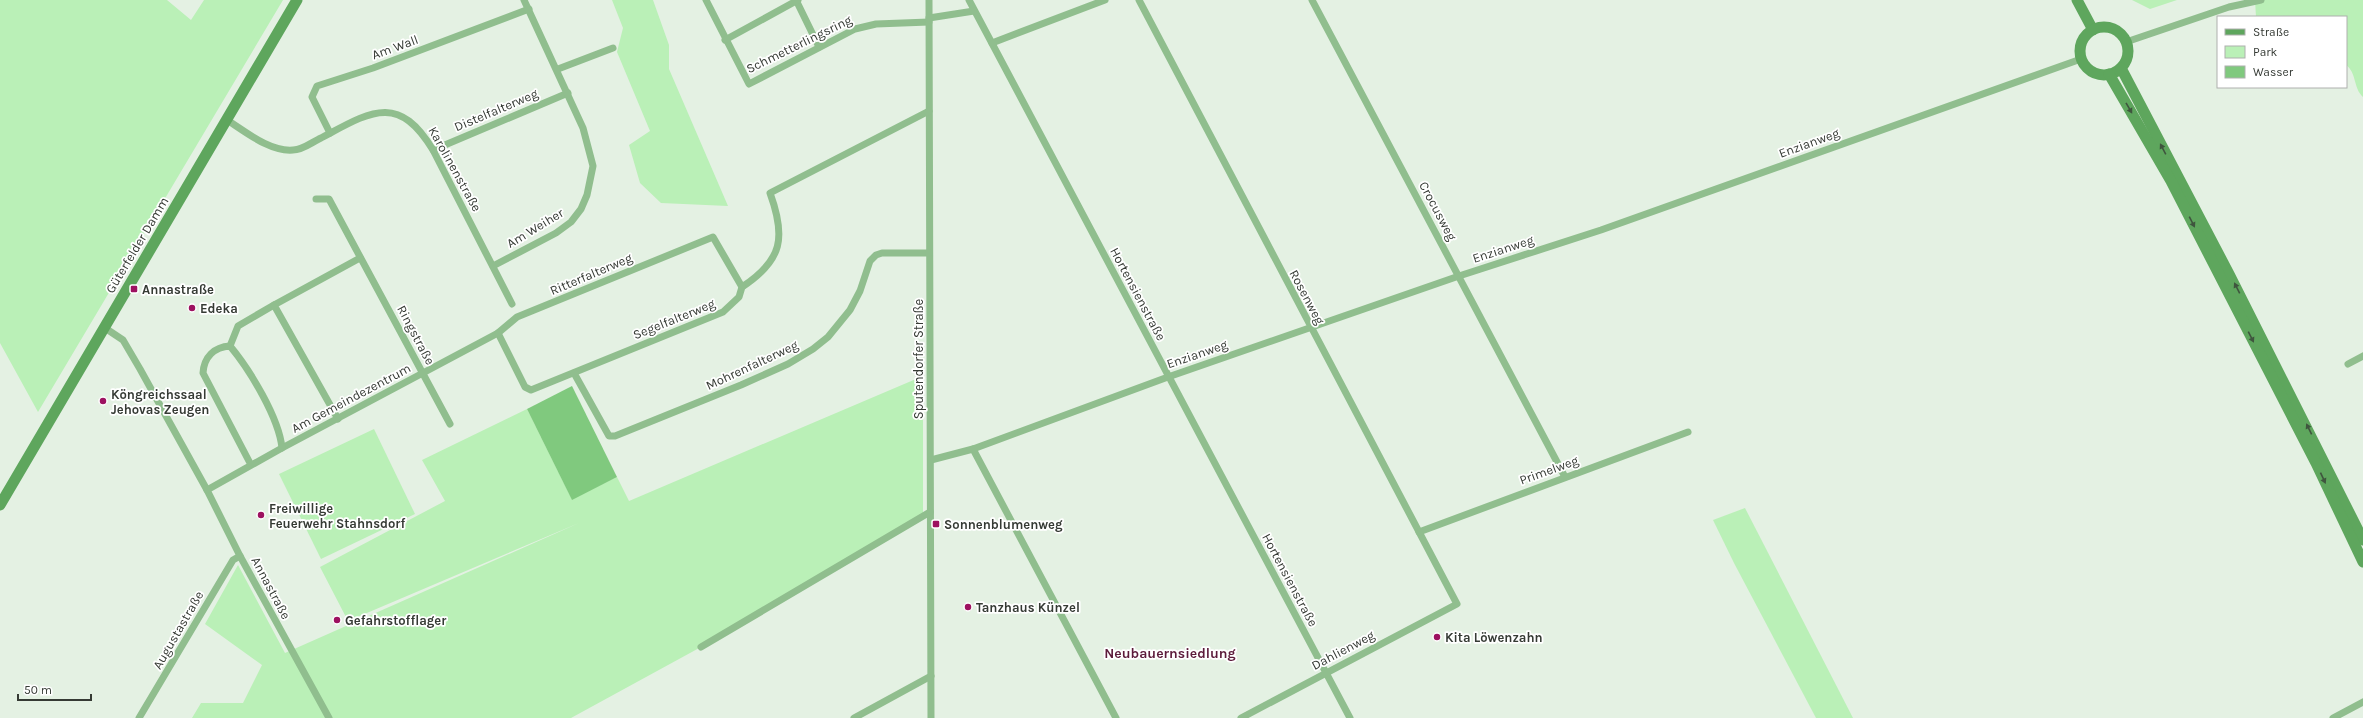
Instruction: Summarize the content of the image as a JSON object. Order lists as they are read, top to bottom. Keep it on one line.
{"streets":{"main road":["Güterfelder Damm"],"street":["Schmetterlingsring","Am Wall","Distelfalterweg","Enzianweg","Karolinenstraße","Crocusweg","Am Weiher","Ritterfalterweg","Hortensienstraße","Rosenweg","Segelfalterweg","Ringstraße","Sputendorfer Straße","Mohrenfalterweg","Am Gemeindezentrum","Primelweg","Annastraße","Augustastraße","Dahlienweg"]},"crossings":[["Schmetterlingsring","Sputendorfer Straße"],["Am Wall","Karolinenstraße"],["Am Wall","Am Weiher"],["Distelfalterweg","Karolinenstraße"],["Distelfalterweg","Am Weiher"],["Enzianweg","Crocusweg"],["Enzianweg","Hortensienstraße"],["Enzianweg","Rosenweg"],["Enzianweg","Sputendorfer Straße"],["Karolinenstraße","Am Weiher"],["Karolinenstraße","Güterfelder Damm"],["Crocusweg","Primelweg"],["Güterfelder Damm","Annastraße"],["Ritterfalterweg","Segelfalterweg"],["Ritterfalterweg","Am Gemeindezentrum"],["Hortensienstraße","Dahlienweg"],["Rosenweg","Primelweg"],["Rosenweg","Dahlienweg"],["Segelfalterweg","Sputendorfer Straße"],["Segelfalterweg","Mohrenfalterweg"],["Ringstraße","Am Gemeindezentrum"],["Sputendorfer Straße","Mohrenfalterweg"],["Am Gemeindezentrum","Annastraße"],["Annastraße","Augustastraße"]],"districts":["Neubauernsiedlung"],"places":{"transit":["Annastraße","Sonnenblumenweg"],"other":["Edeka","Köngreichssaal Jehovas Zeugen","Freiwillige Feuerwehr Stahnsdorf","Tanzhaus Künzel","Gefahrstofflager","Kita Löwenzahn"]},"legend":["Straße","Park","Wasser"],"scale_bar":"50 m"}
